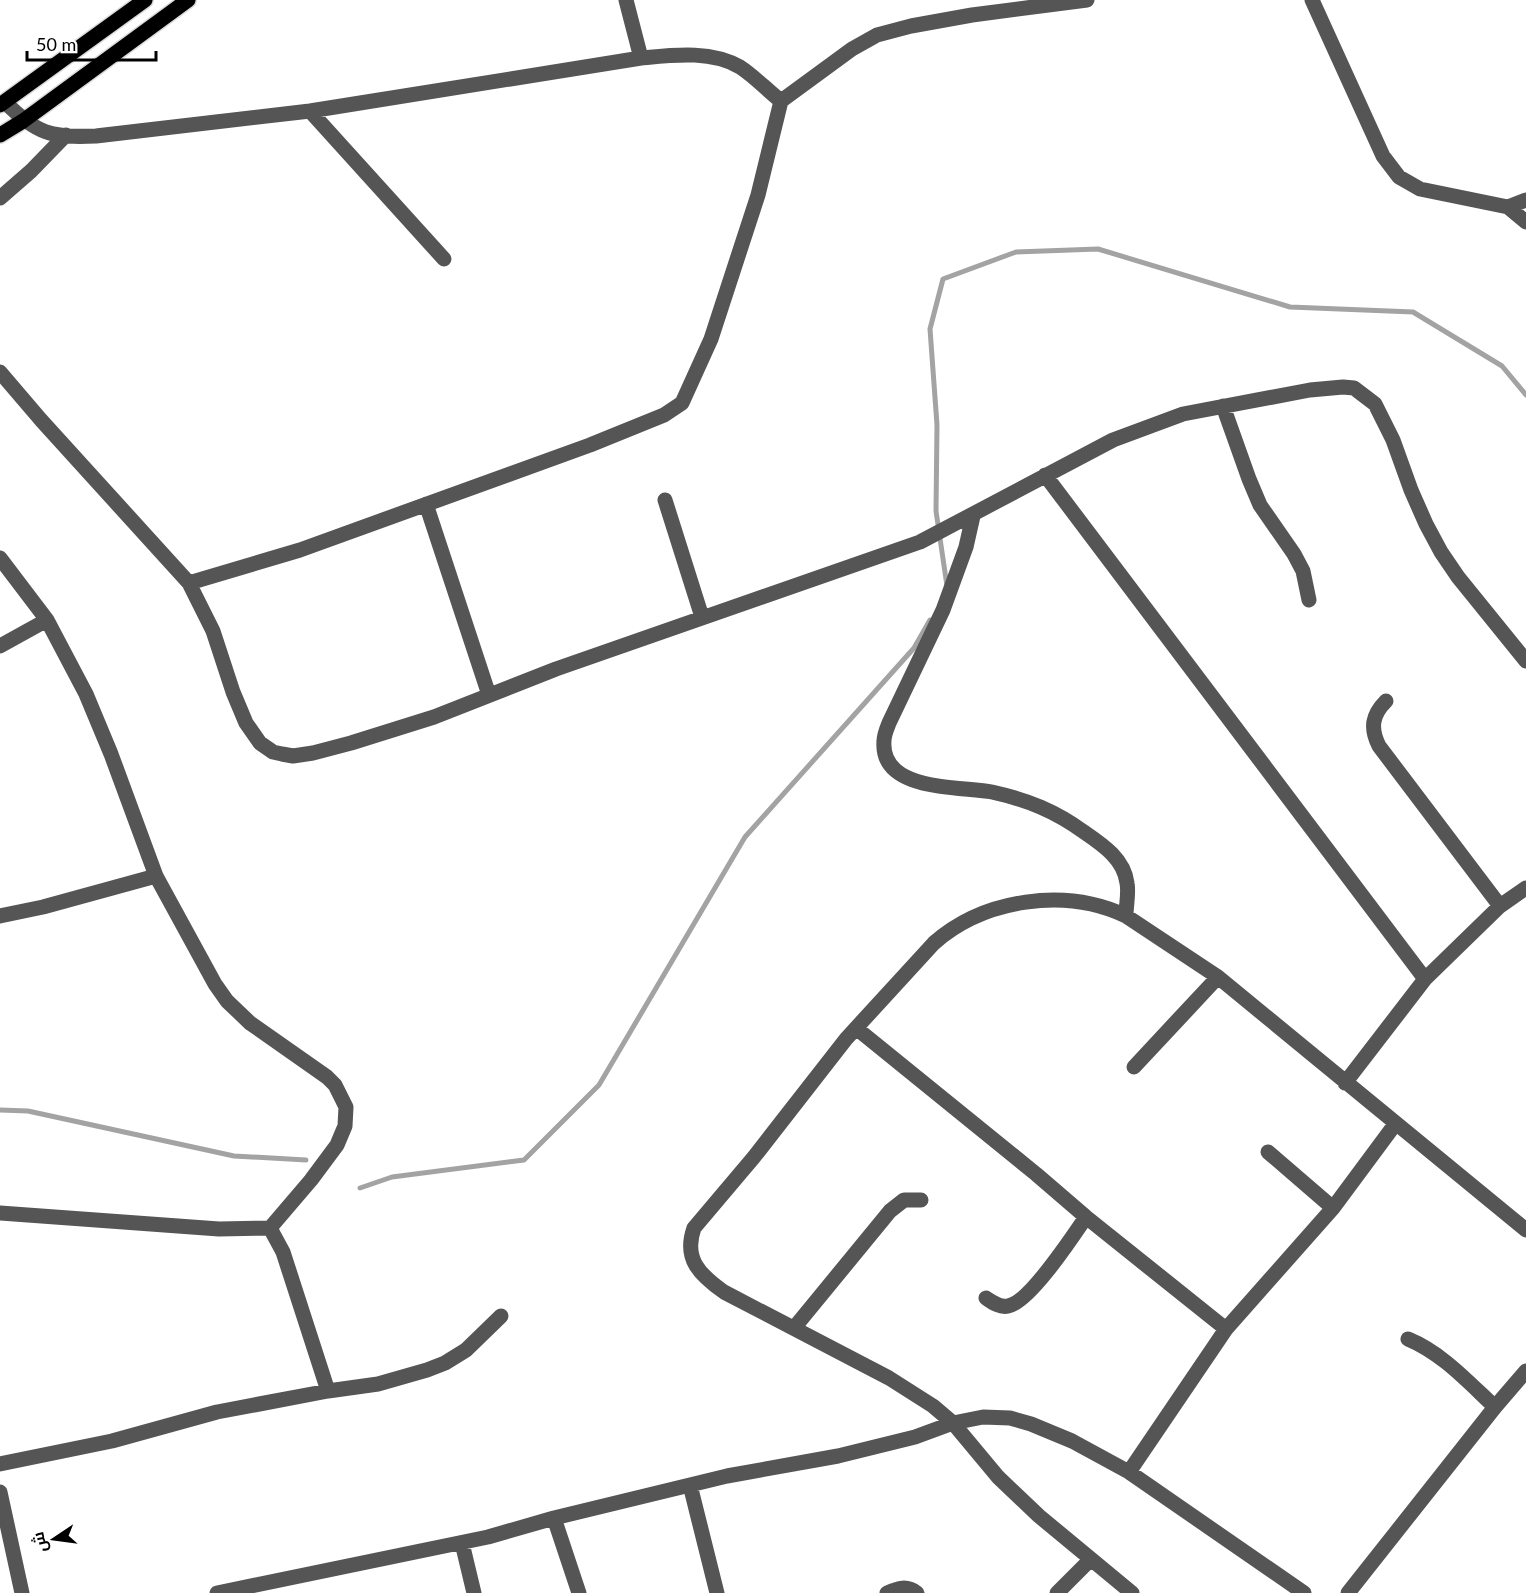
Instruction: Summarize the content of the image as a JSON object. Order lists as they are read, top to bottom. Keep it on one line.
{"scale_bar":"50 m","north":"left"}
